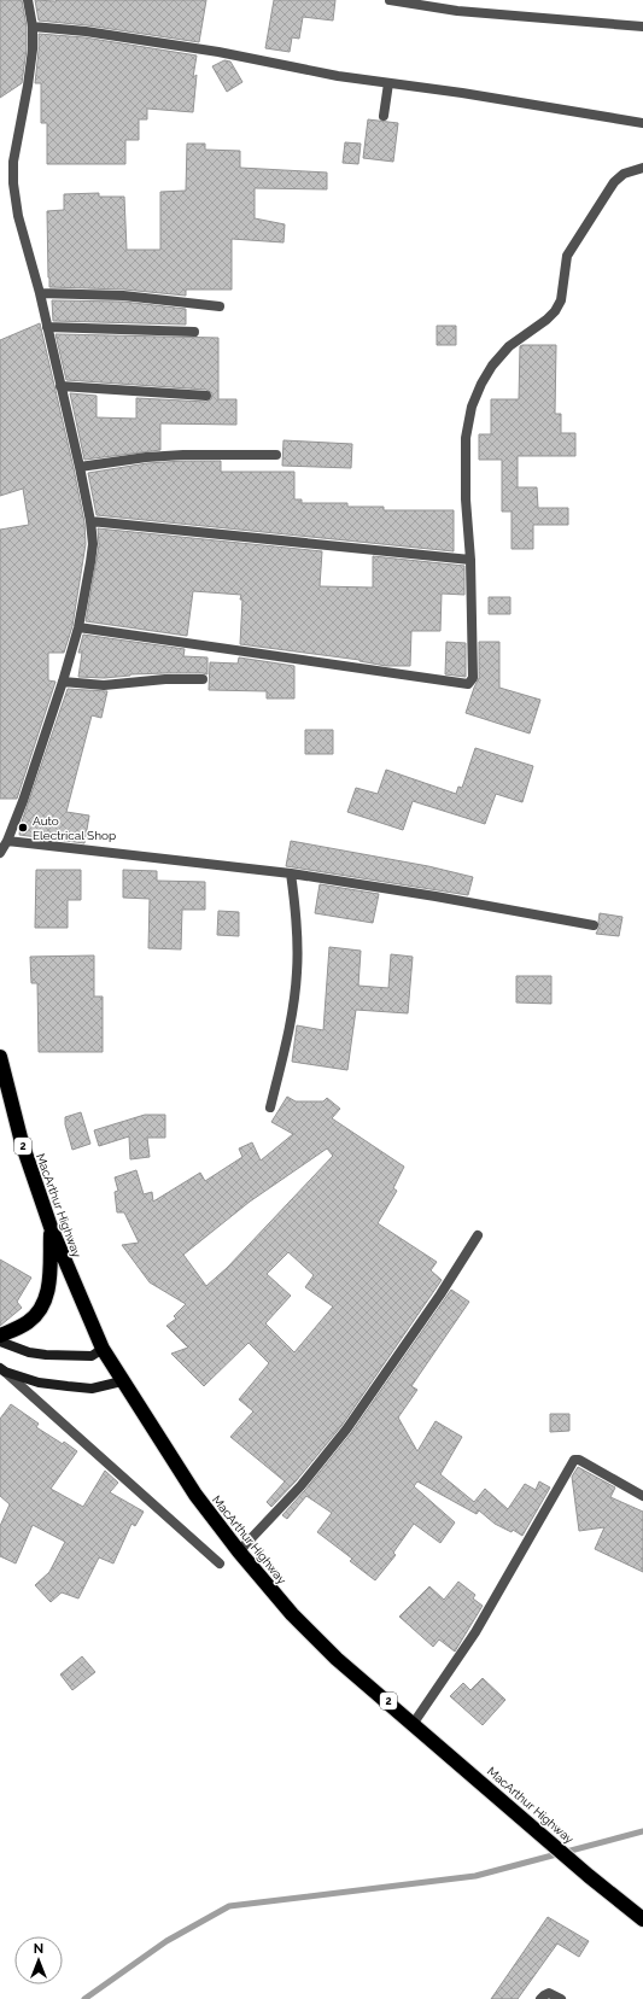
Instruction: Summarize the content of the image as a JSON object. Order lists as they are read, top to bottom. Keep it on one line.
{"streets":{"highway":["2","MacArthur Highway"]},"places":["Auto Electrical Shop"],"north":"top"}
